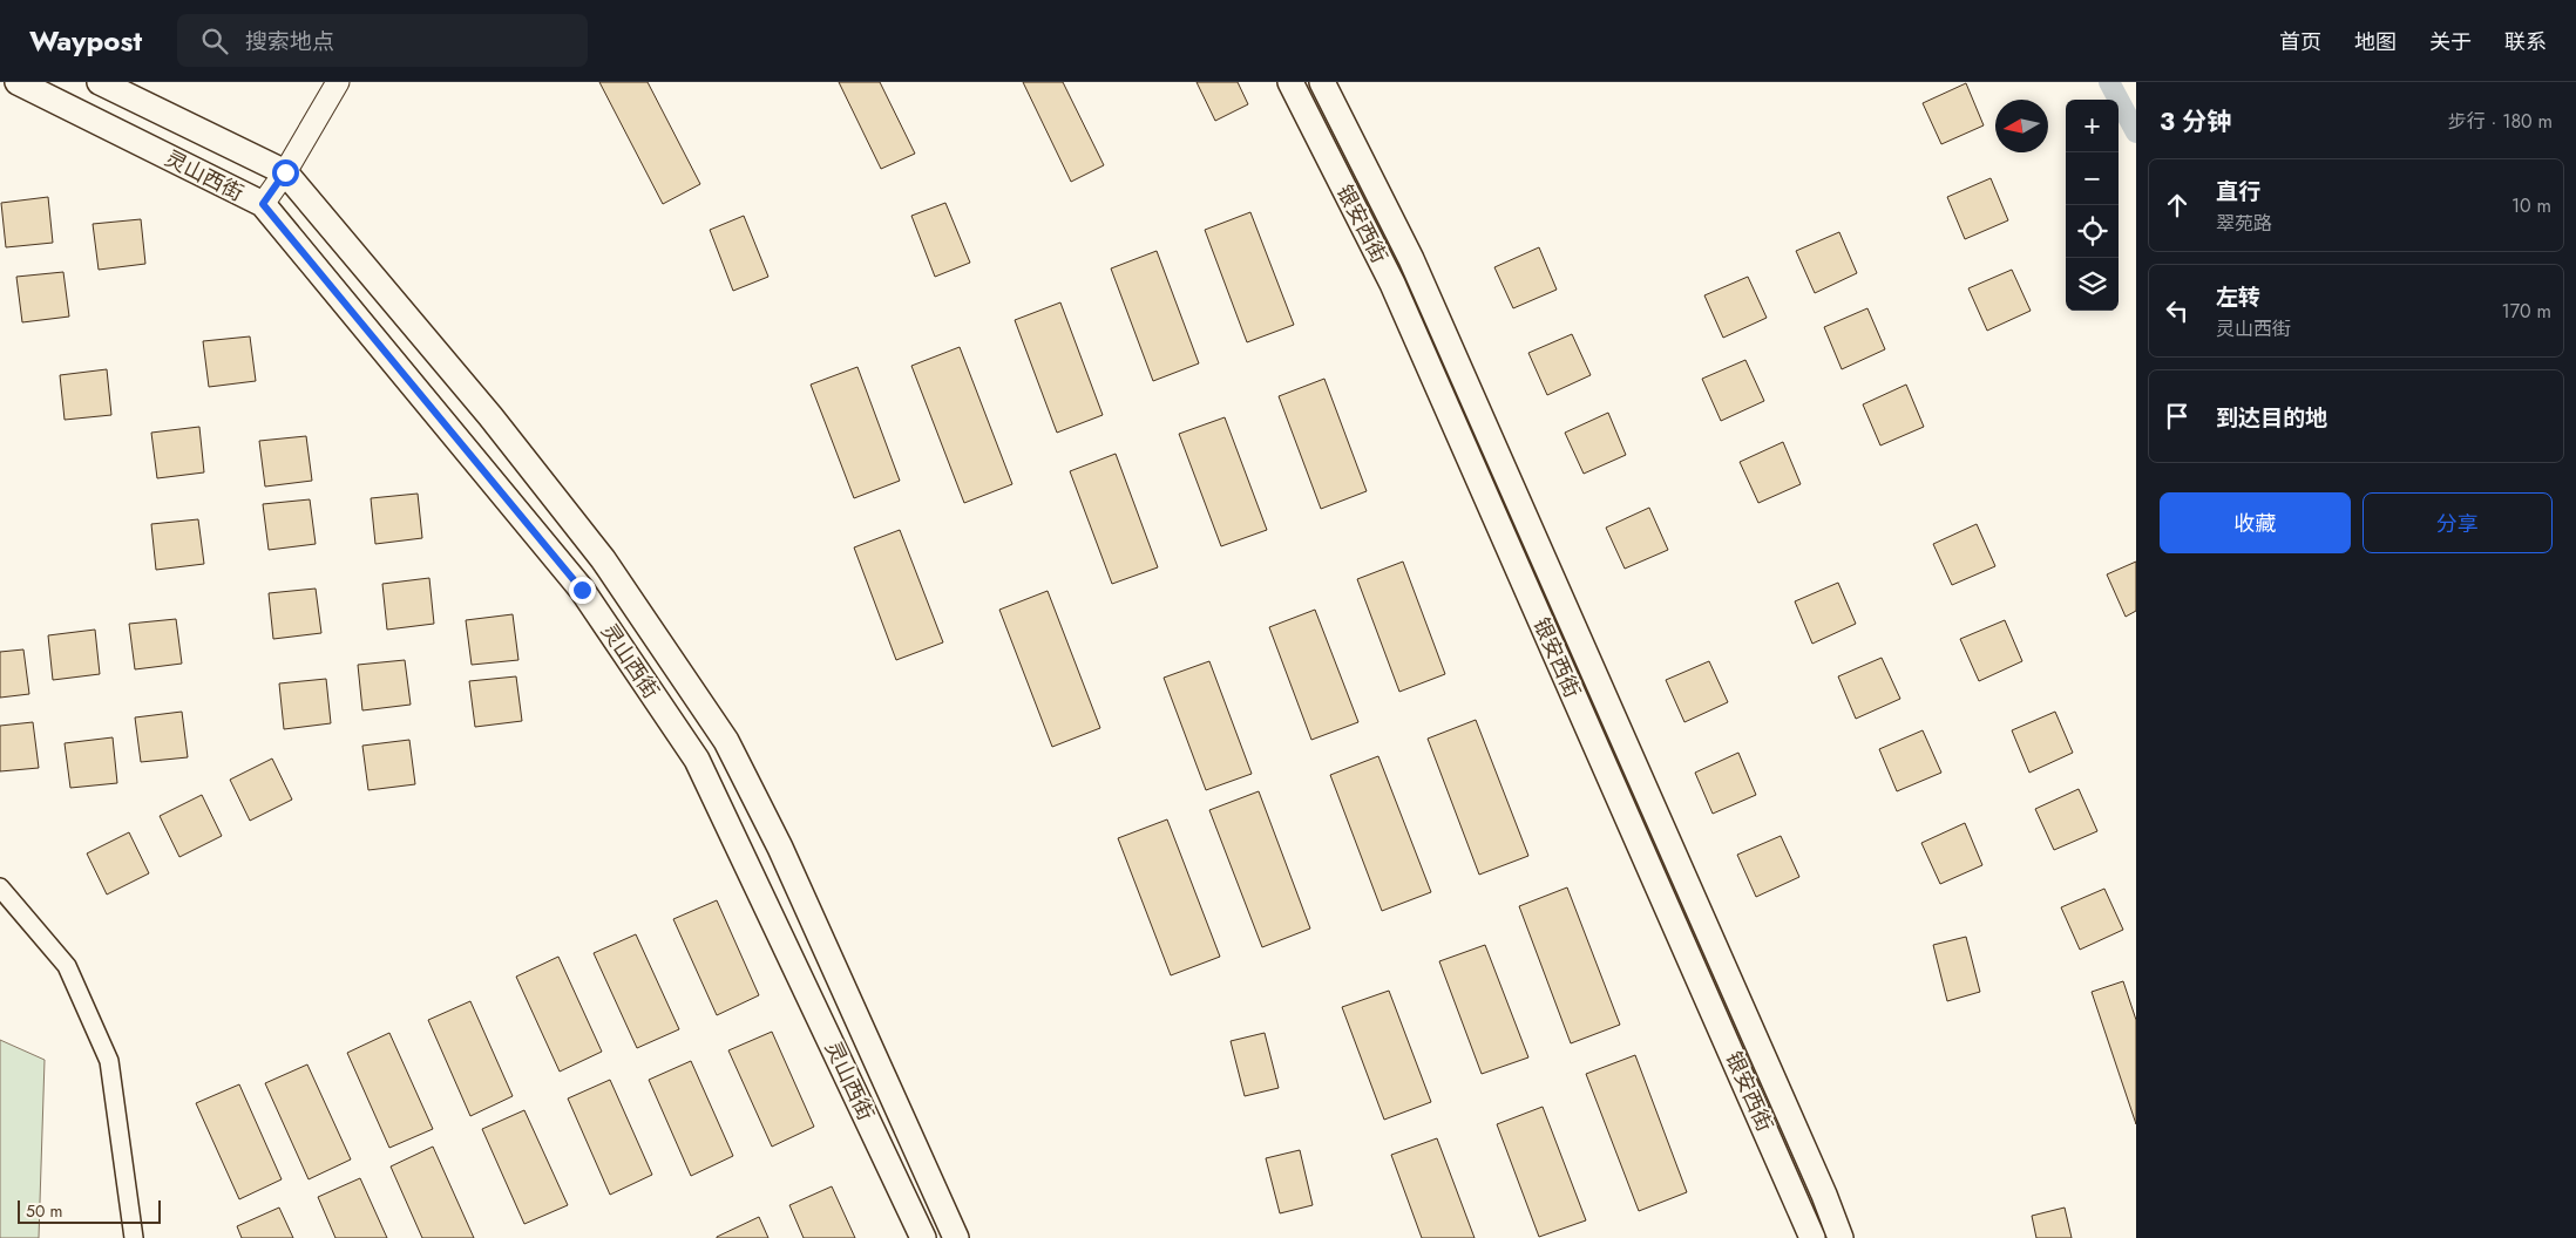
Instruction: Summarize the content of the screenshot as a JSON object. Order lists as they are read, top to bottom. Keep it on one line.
{"streets":{"main road":["灵山西街","银安西街"]},"scale_bar":"50 m","north":"left","page":{"header":"Waypost","search":"搜索地点","nav":["首页","地图","关于","联系"],"heading":["3 分钟","步行 · 180 m"],"map_buttons":["+","−"],"list":[["直行","翠苑路","10 m"],["左转","灵山西街","170 m"],"到达目的地"],"buttons":["收藏","分享"],"scale":"50 m"}}
